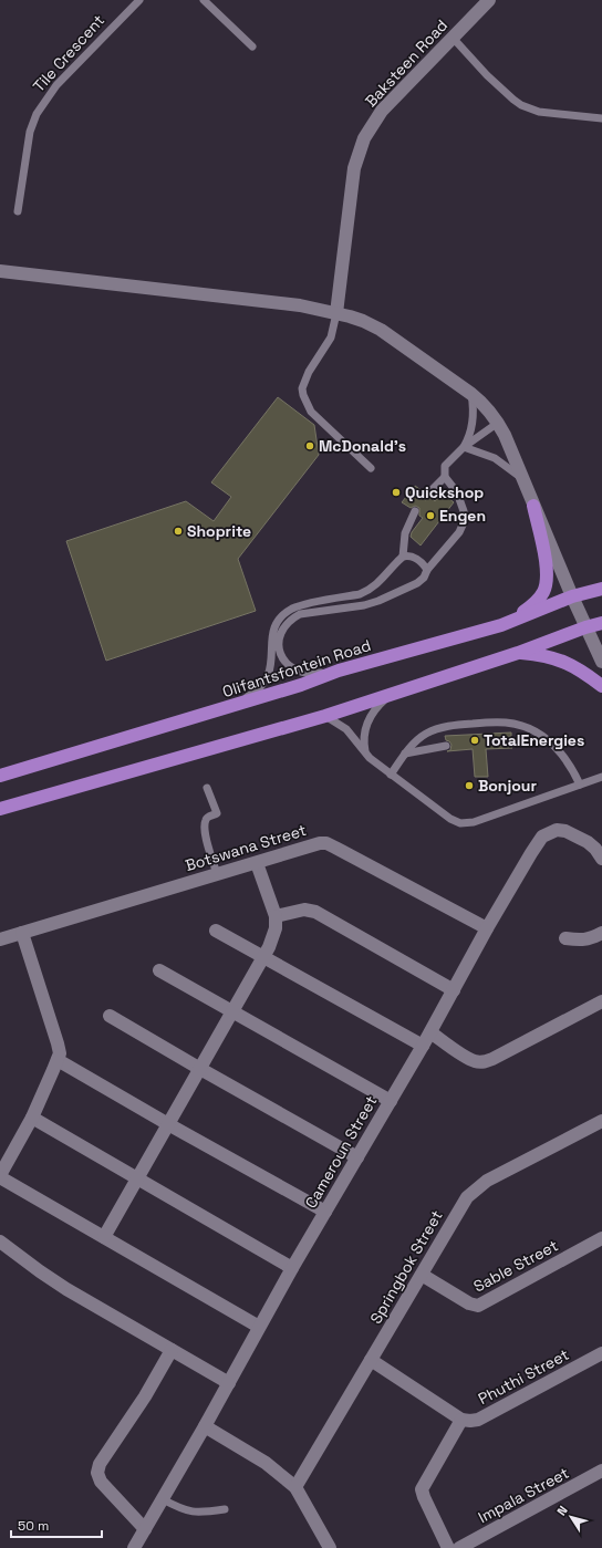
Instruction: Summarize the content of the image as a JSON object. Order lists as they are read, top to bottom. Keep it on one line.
{"streets":{"main road":["Olifantsfontein Road"],"street":["Baksteen Road","Botswana Street","Cameroun Street","Sable Street","Springbok Street","Phuthi Street","Impala Street"],"lane":["Tile Crescent"]},"crossings":[["Botswana Street","Cameroun Street"],["Sable Street","Springbok Street"]],"places":["McDonald's","Quickshop","Engen","Shoprite","TotalEnergies","Bonjour"],"scale_bar":"50 m","north":"top left"}
